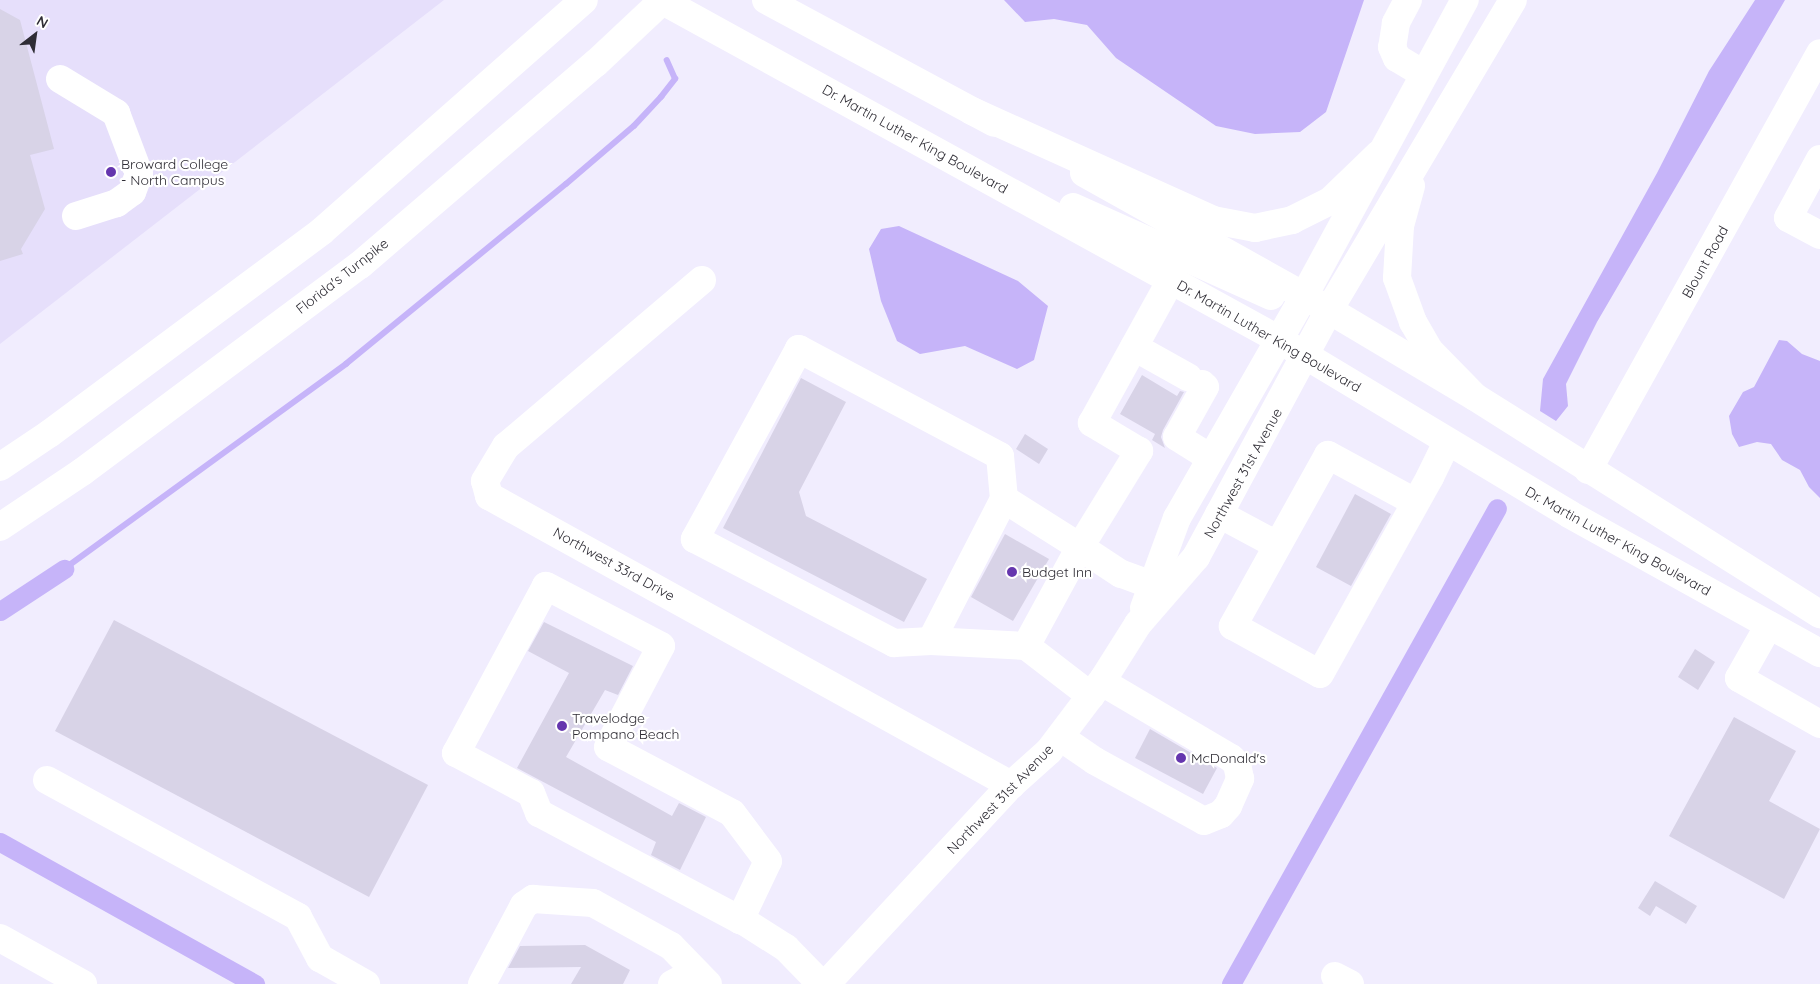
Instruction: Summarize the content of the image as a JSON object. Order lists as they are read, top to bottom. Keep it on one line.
{"streets":{"main road":["Dr. Martin Luther King Boulevard","Blount Road","Florida's Turnpike","Northwest 31st Avenue","Northwest 33rd Drive"]},"crossings":[["Dr. Martin Luther King Boulevard","Florida's Turnpike"],["Dr. Martin Luther King Boulevard","Northwest 31st Avenue"],["Northwest 31st Avenue","Northwest 33rd Drive"]],"places":["Broward College - North Campus","Budget Inn","Travelodge Pompano Beach","McDonald's"],"north":"top right"}
